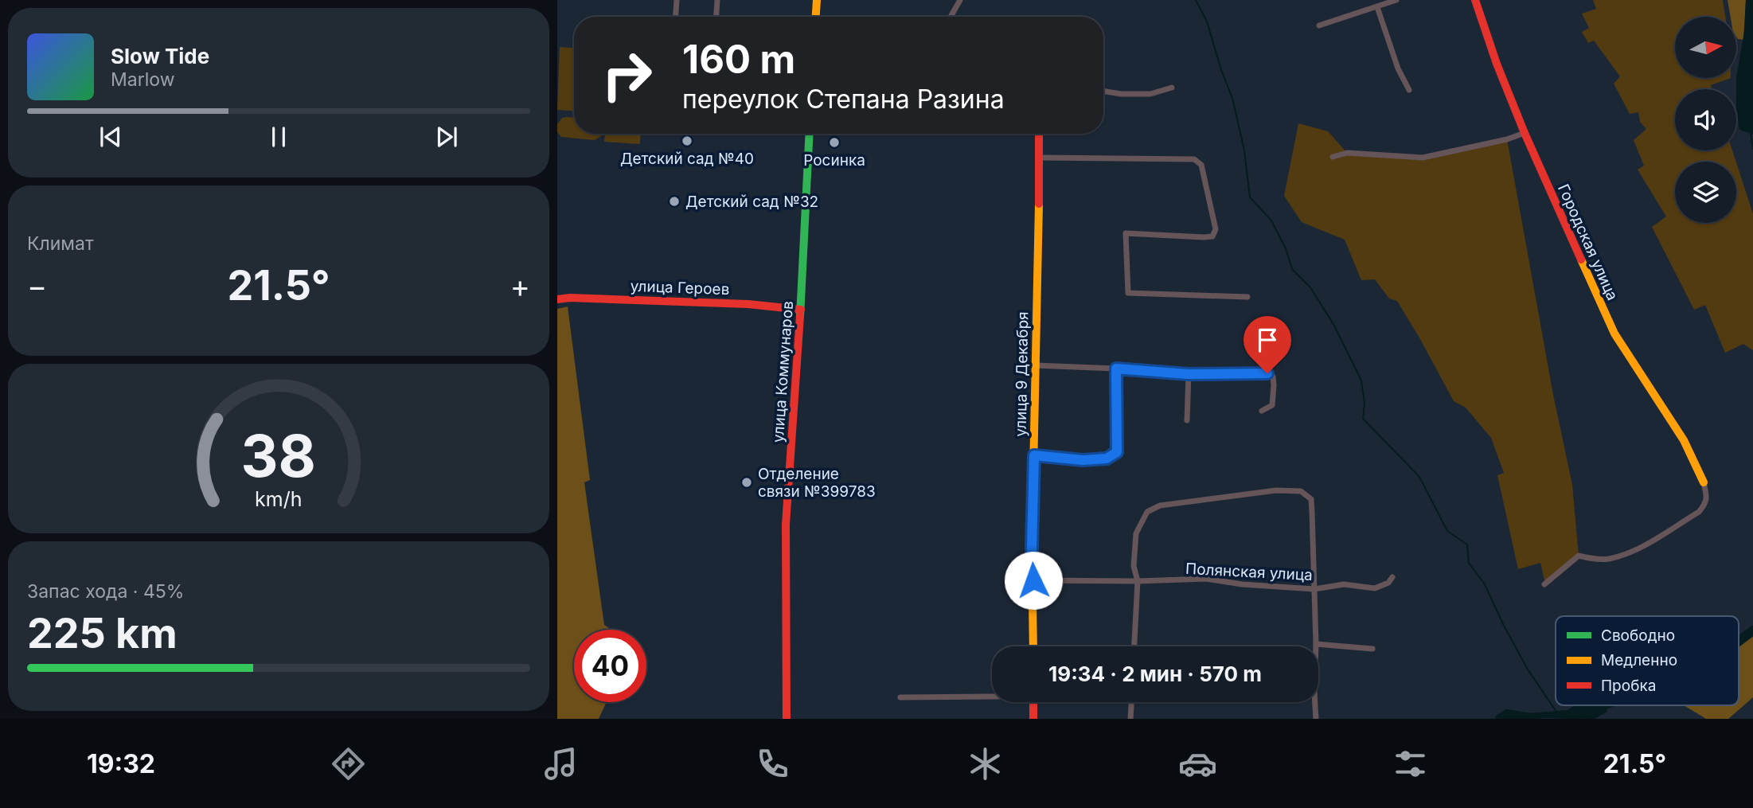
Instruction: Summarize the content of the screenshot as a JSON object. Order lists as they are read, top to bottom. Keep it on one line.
{"streets":{"street":["Городская улица","улица Героев","улица Коммунаров","улица 9 Декабря","Полянская улица"]},"crossings":[["улица Героев","улица Коммунаров"],["улица 9 Декабря","Полянская улица"]],"places":["Детский сад №40","Росинка","Детский сад №32","Отделение связи №399783"],"legend":["Свободно","Медленно","Пробка"],"north":"right","page":{"turn":["160 m","переулок Степана Разина"],"song":["Slow Tide","Marlow"],"tile":["Климат",["Запас хода · 45%","225 km"]],"heat":["−","21.5°","+"],"limit":"40","trip":"19:34 · 2 мин · 570 m","tabs":["19:32","21.5°"],"gauge":["38","km/h"]}}
